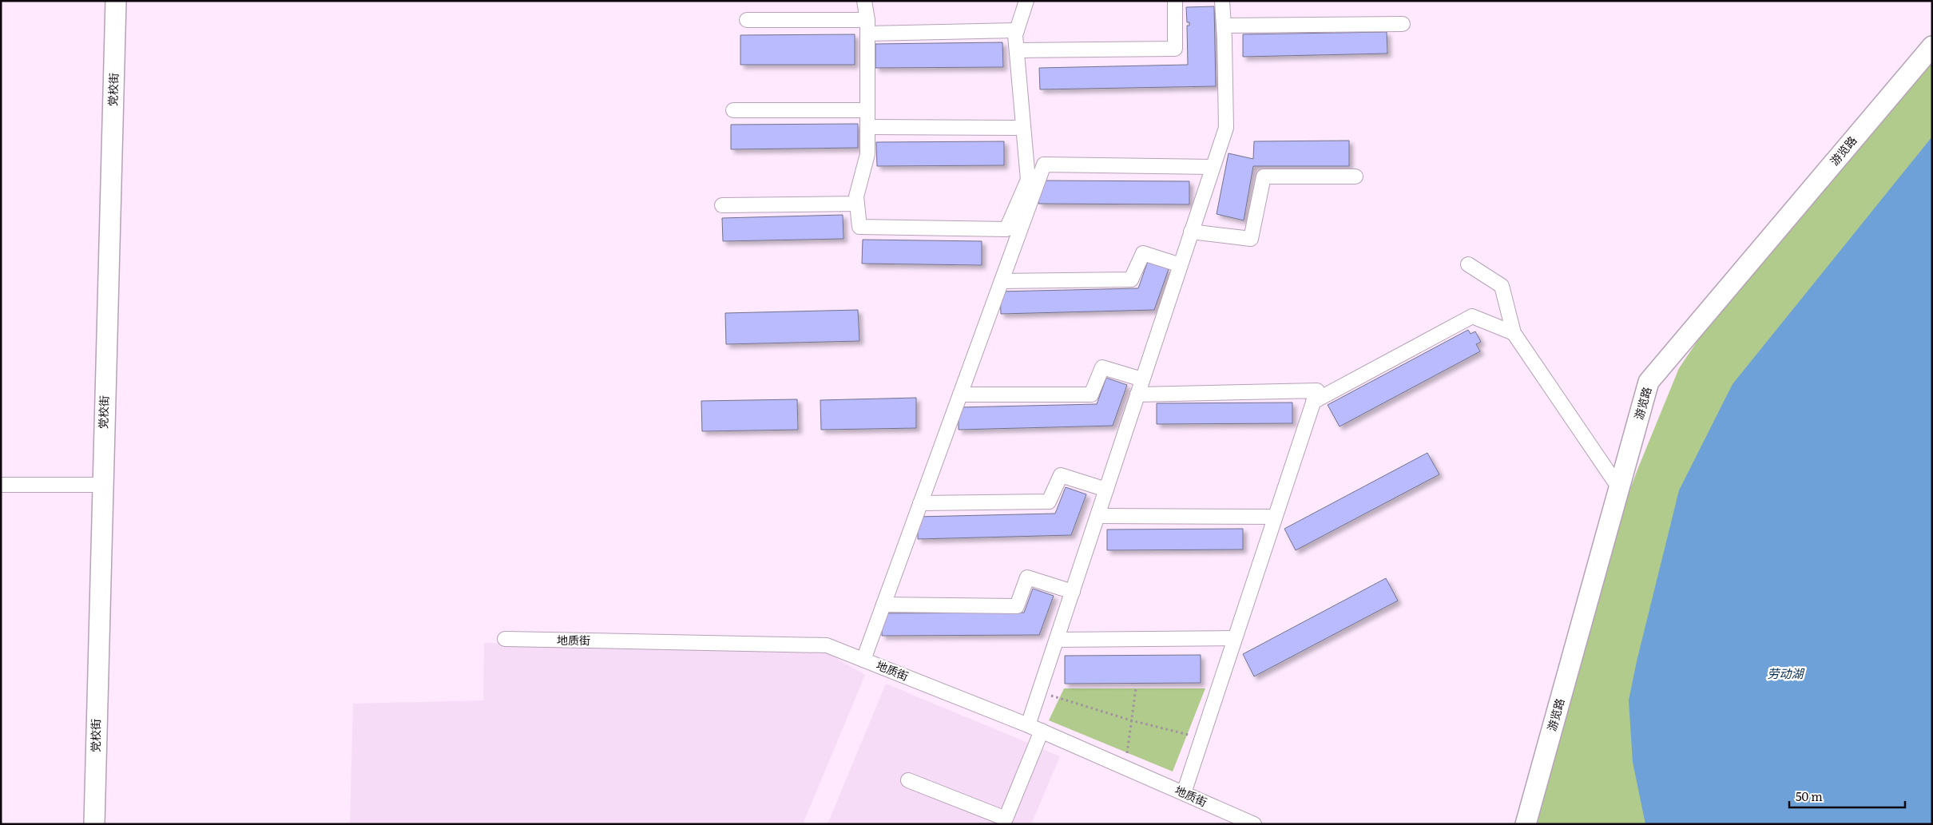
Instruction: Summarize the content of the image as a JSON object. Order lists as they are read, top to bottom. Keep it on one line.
{"streets":{"main road":["党校街","游览路"],"street":["地质街"]},"water":["劳动湖"],"scale_bar":"50 m"}
